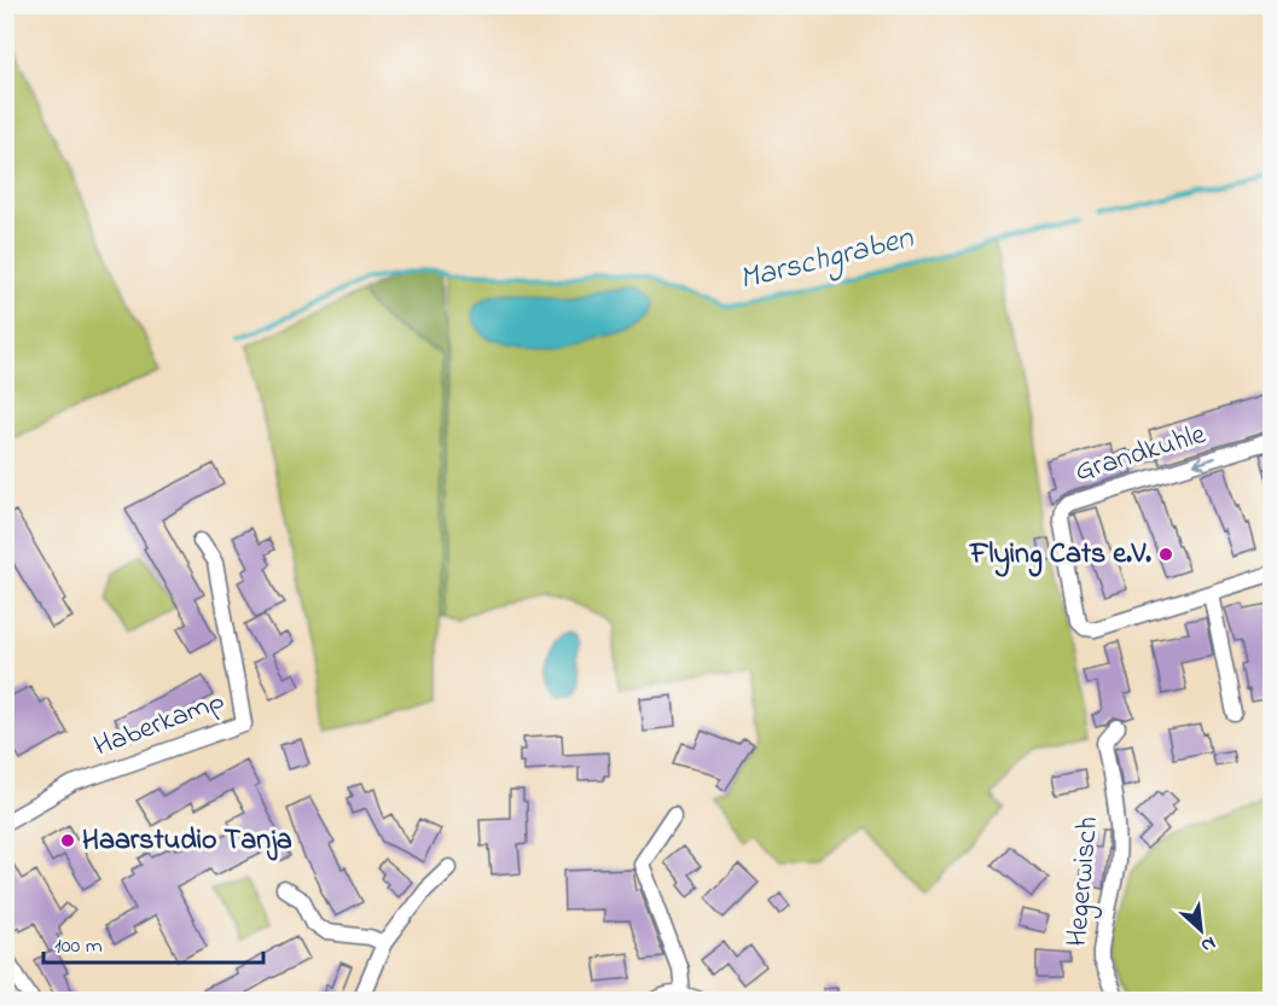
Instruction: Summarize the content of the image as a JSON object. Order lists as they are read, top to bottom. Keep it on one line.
{"streets":{"street":["Grandkuhle","Haberkamp","Hegerwisch"]},"water":["Marschgraben"],"places":["Flying Cats e.V.","Haarstudio Tanja"],"scale_bar":"100 m","north":"bottom right"}
